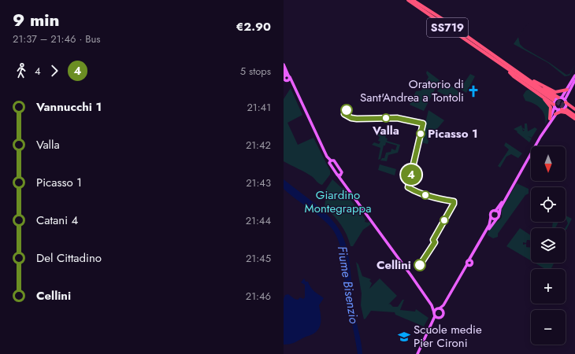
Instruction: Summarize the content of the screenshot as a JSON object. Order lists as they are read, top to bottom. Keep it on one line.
{"streets":{"highway":["SS719"]},"water":["Fiume Bisenzio"],"parks":["Giardino Montegrappa"],"places":{"church":["Oratorio di Sant'Andrea a Tontoli"],"other":["Valla","Picasso 1","Cellini"],"school or university":["Scuole medie Pier Cironi"]},"lines":["bus line 4"],"north":"bottom","page":{"heading":["9 min","21:37 – 21:46 · Bus","€2.90"],"on_map":"4","legs":["4","4","5 stops"],"list":[{"name":"Vannucchi 1","value":"21:41"},{"name":"Valla","value":"21:42"},{"name":"Picasso 1","value":"21:43"},{"name":"Catani 4","value":"21:44"},{"name":"Del Cittadino","value":"21:45"},{"name":"Cellini","value":"21:46"}],"map_buttons":["+","−"]}}
